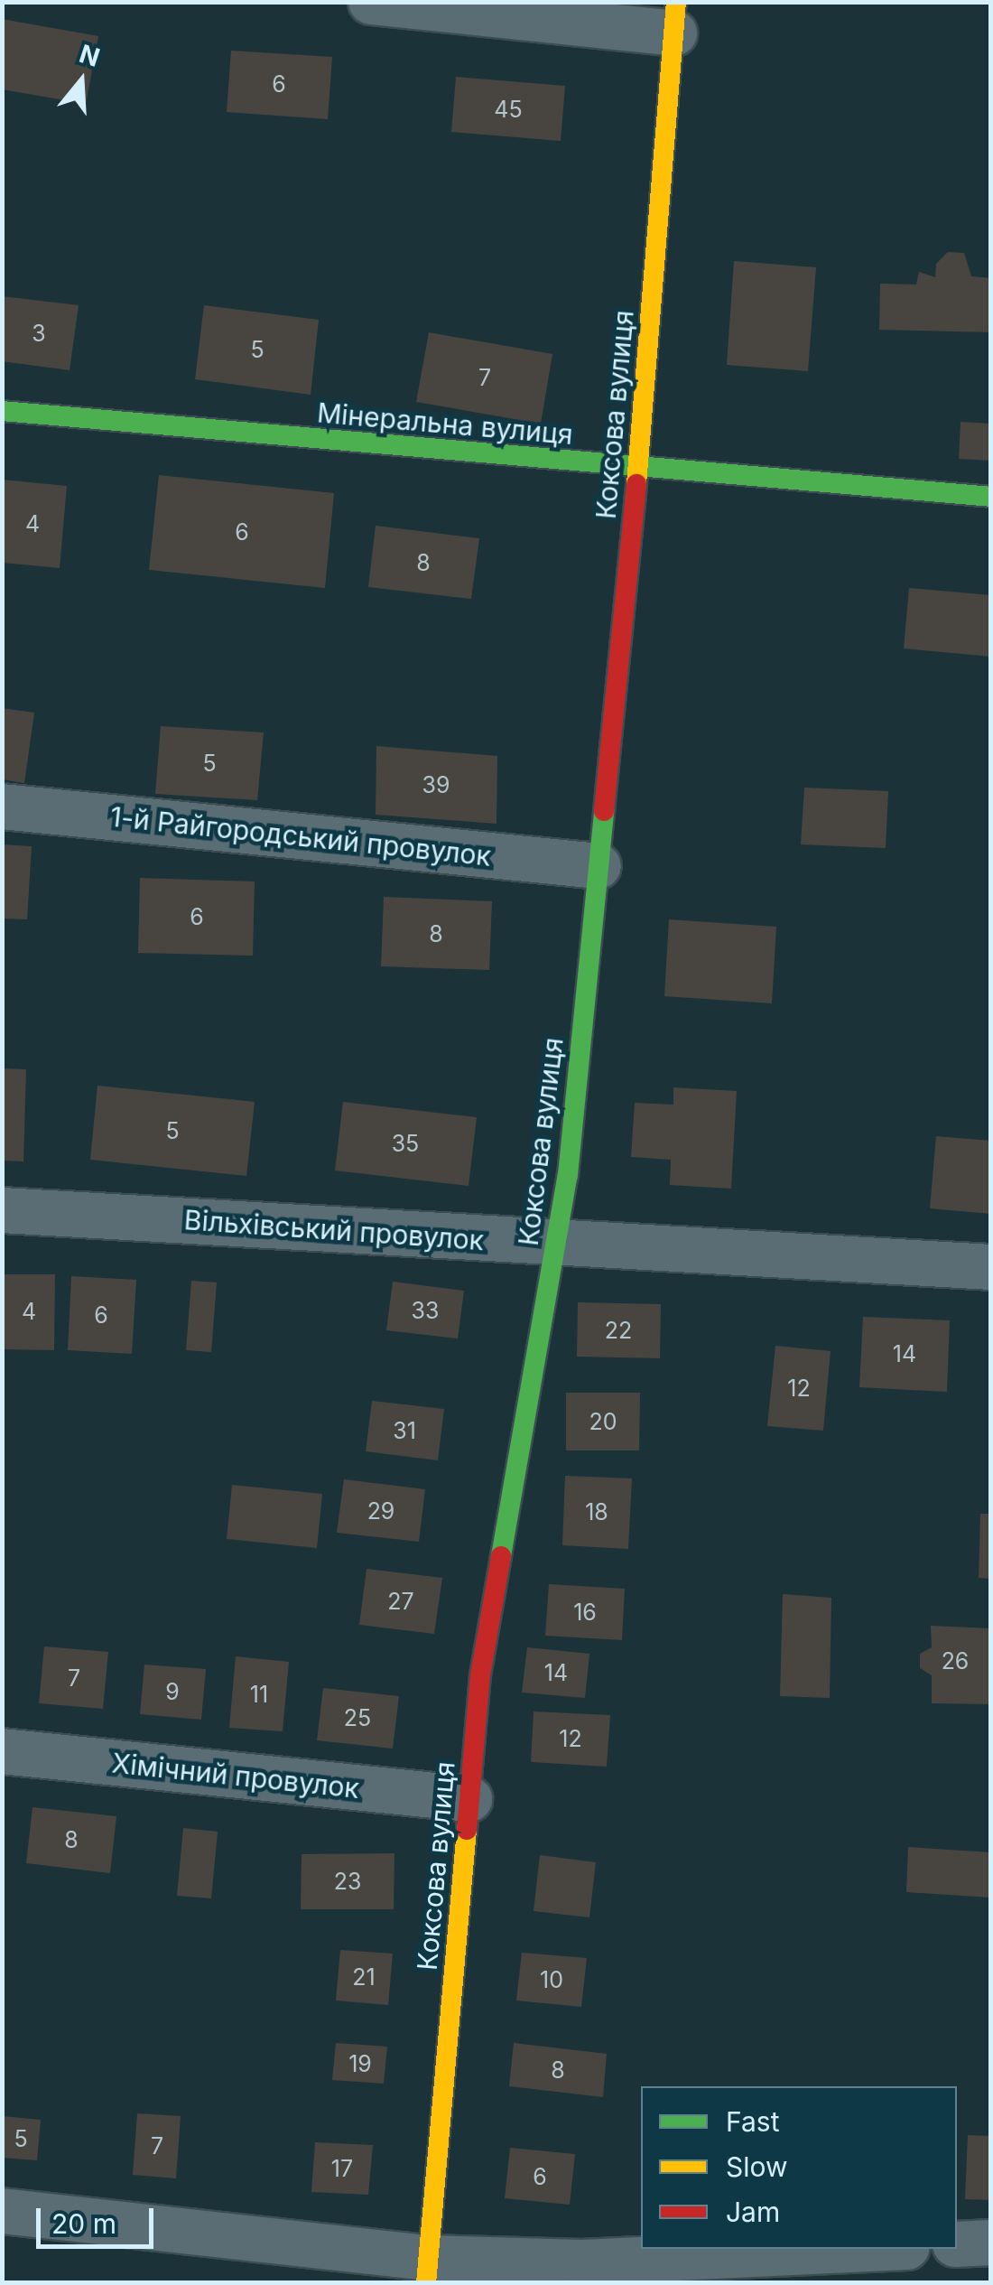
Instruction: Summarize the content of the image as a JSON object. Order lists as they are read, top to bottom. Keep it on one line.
{"streets":{"street":["Коксова вулиця","Мінеральна вулиця","1-й Райгородський провулок","Вільхівський провулок","Хімічний провулок"]},"crossings":[["Коксова вулиця","Мінеральна вулиця"],["Коксова вулиця","1-й Райгородський провулок"],["Коксова вулиця","Вільхівський провулок"],["Коксова вулиця","Хімічний провулок"]],"house_numbers":["6","45","3","5","7","4","6","8","5","39","6","8","5","35","33","4","6","22","14","12","20","31","29","18","27","16","26","14","7","9","11","25","12","8","23","21","10","19","8","5","7","17","6"],"legend":["Fast","Slow","Jam"],"scale_bar":"20 m","north":"top"}
